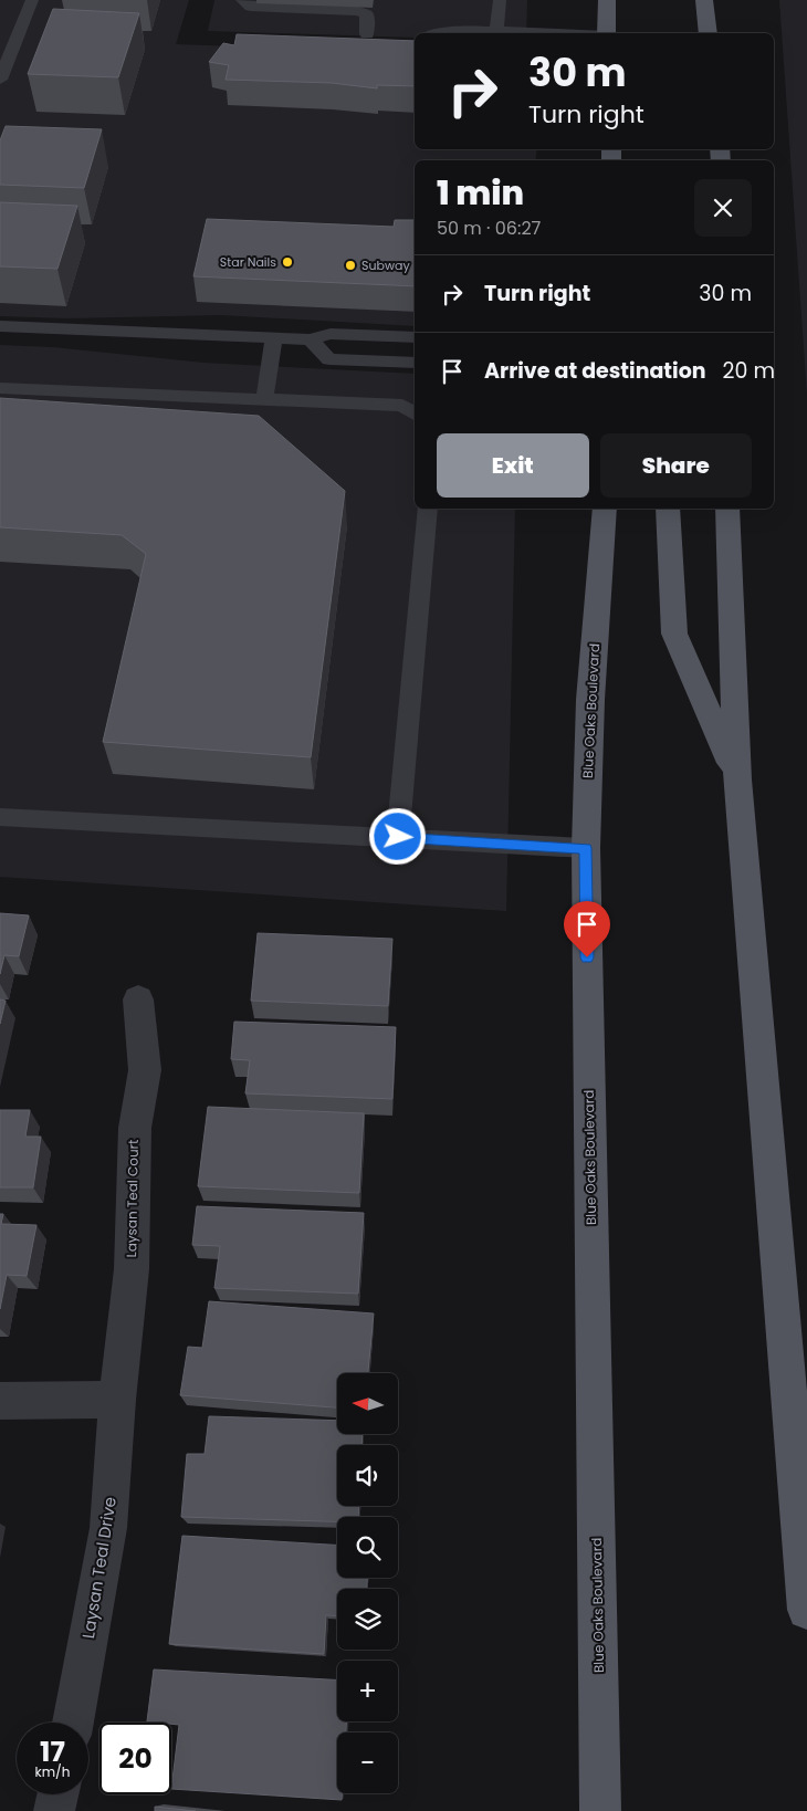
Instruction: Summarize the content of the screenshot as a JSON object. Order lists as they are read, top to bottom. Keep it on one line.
{"streets":{"main road":["Blue Oaks Boulevard"],"street":["Laysan Teal Court","Laysan Teal Drive"]},"crossings":[["Laysan Teal Court","Laysan Teal Drive"]],"places":["Star Nails","Subway"],"north":"left","page":{"turn":["30 m","Turn right"],"heading":["1 min","50 m · 06:27"],"list":[{"name":"Turn right","value":"30 m"},{"name":"Arrive at destination","value":"20 m"}],"buttons":["Exit","Share"],"map_buttons":["+","−"],"speed":"17 km/h","limit":"20"}}
